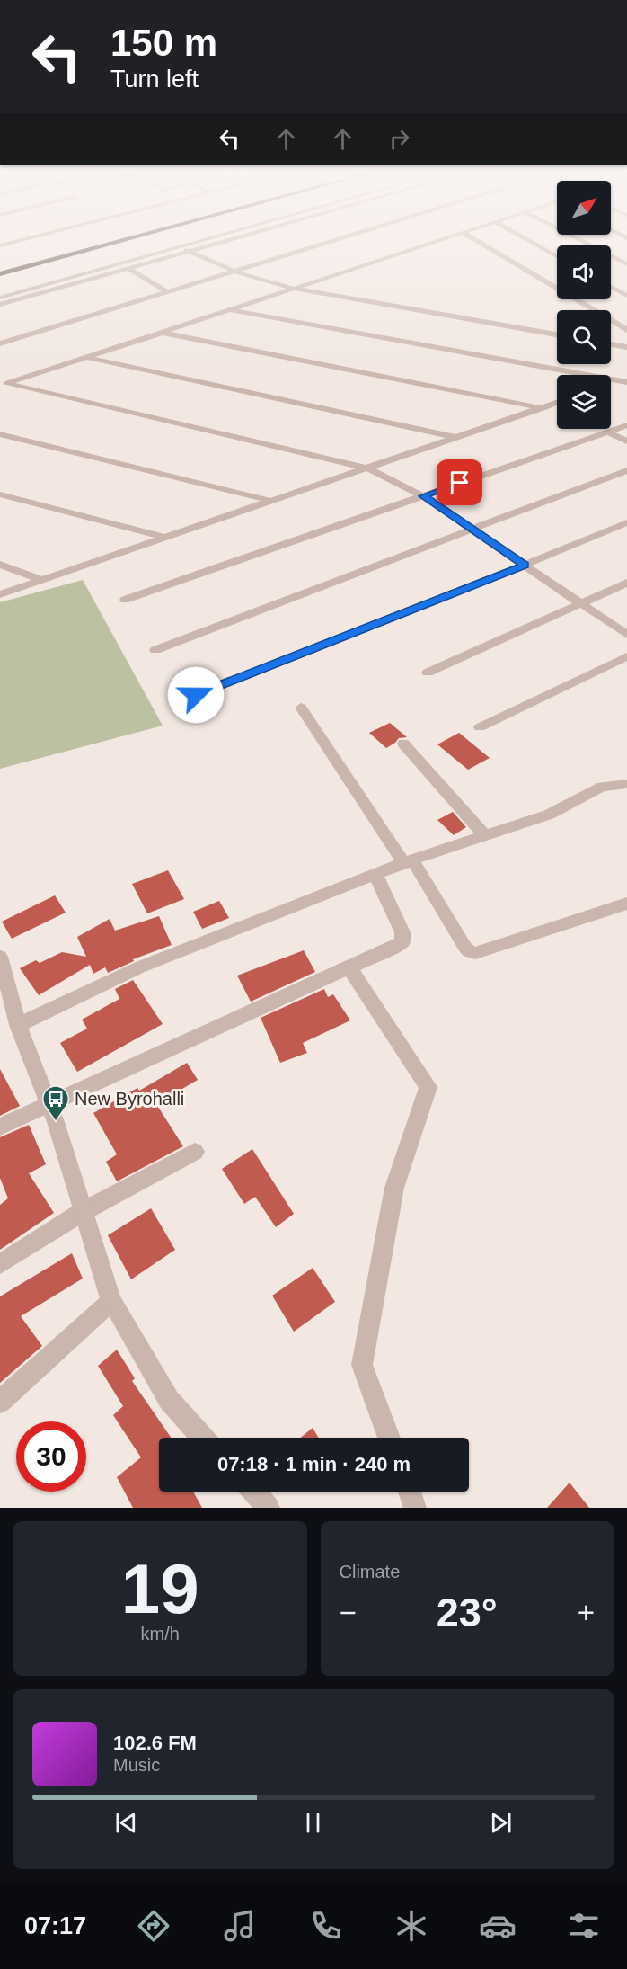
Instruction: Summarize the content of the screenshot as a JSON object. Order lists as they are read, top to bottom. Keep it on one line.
{"places":{"bus stop":["New Byrohalli"]},"north":"top right","page":{"turn":["150 m","Turn left"],"limit":"30","trip":"07:18 · 1 min · 240 m","tile":[["19","km/h"],"Climate"],"heat":["−","23°","+"],"song":["102.6 FM","Music"],"tabs":"07:17"}}
